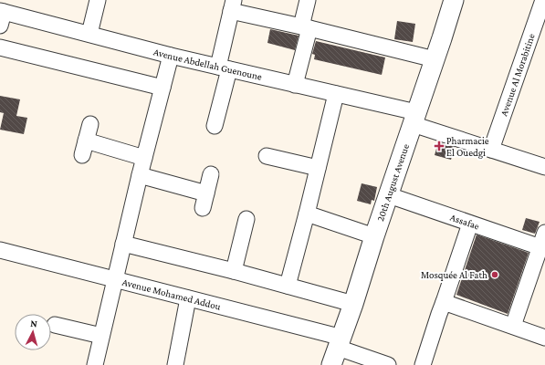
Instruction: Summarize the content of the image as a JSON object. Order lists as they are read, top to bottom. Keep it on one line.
{"streets":{"street":["Avenue Abdellah Guenoune","Avenue Al Morabitine","20th August Avenue","Assafae","Avenue Mohamed Addou"]},"crossings":[["Avenue Abdellah Guenoune","Avenue Al Morabitine"],["Avenue Abdellah Guenoune","20th August Avenue"],["20th August Avenue","Assafae"],["20th August Avenue","Avenue Mohamed Addou"]],"places":{"health":["Pharmacie El Ouedgi"],"other":["Mosquée Al Fath"]},"north":"top"}
